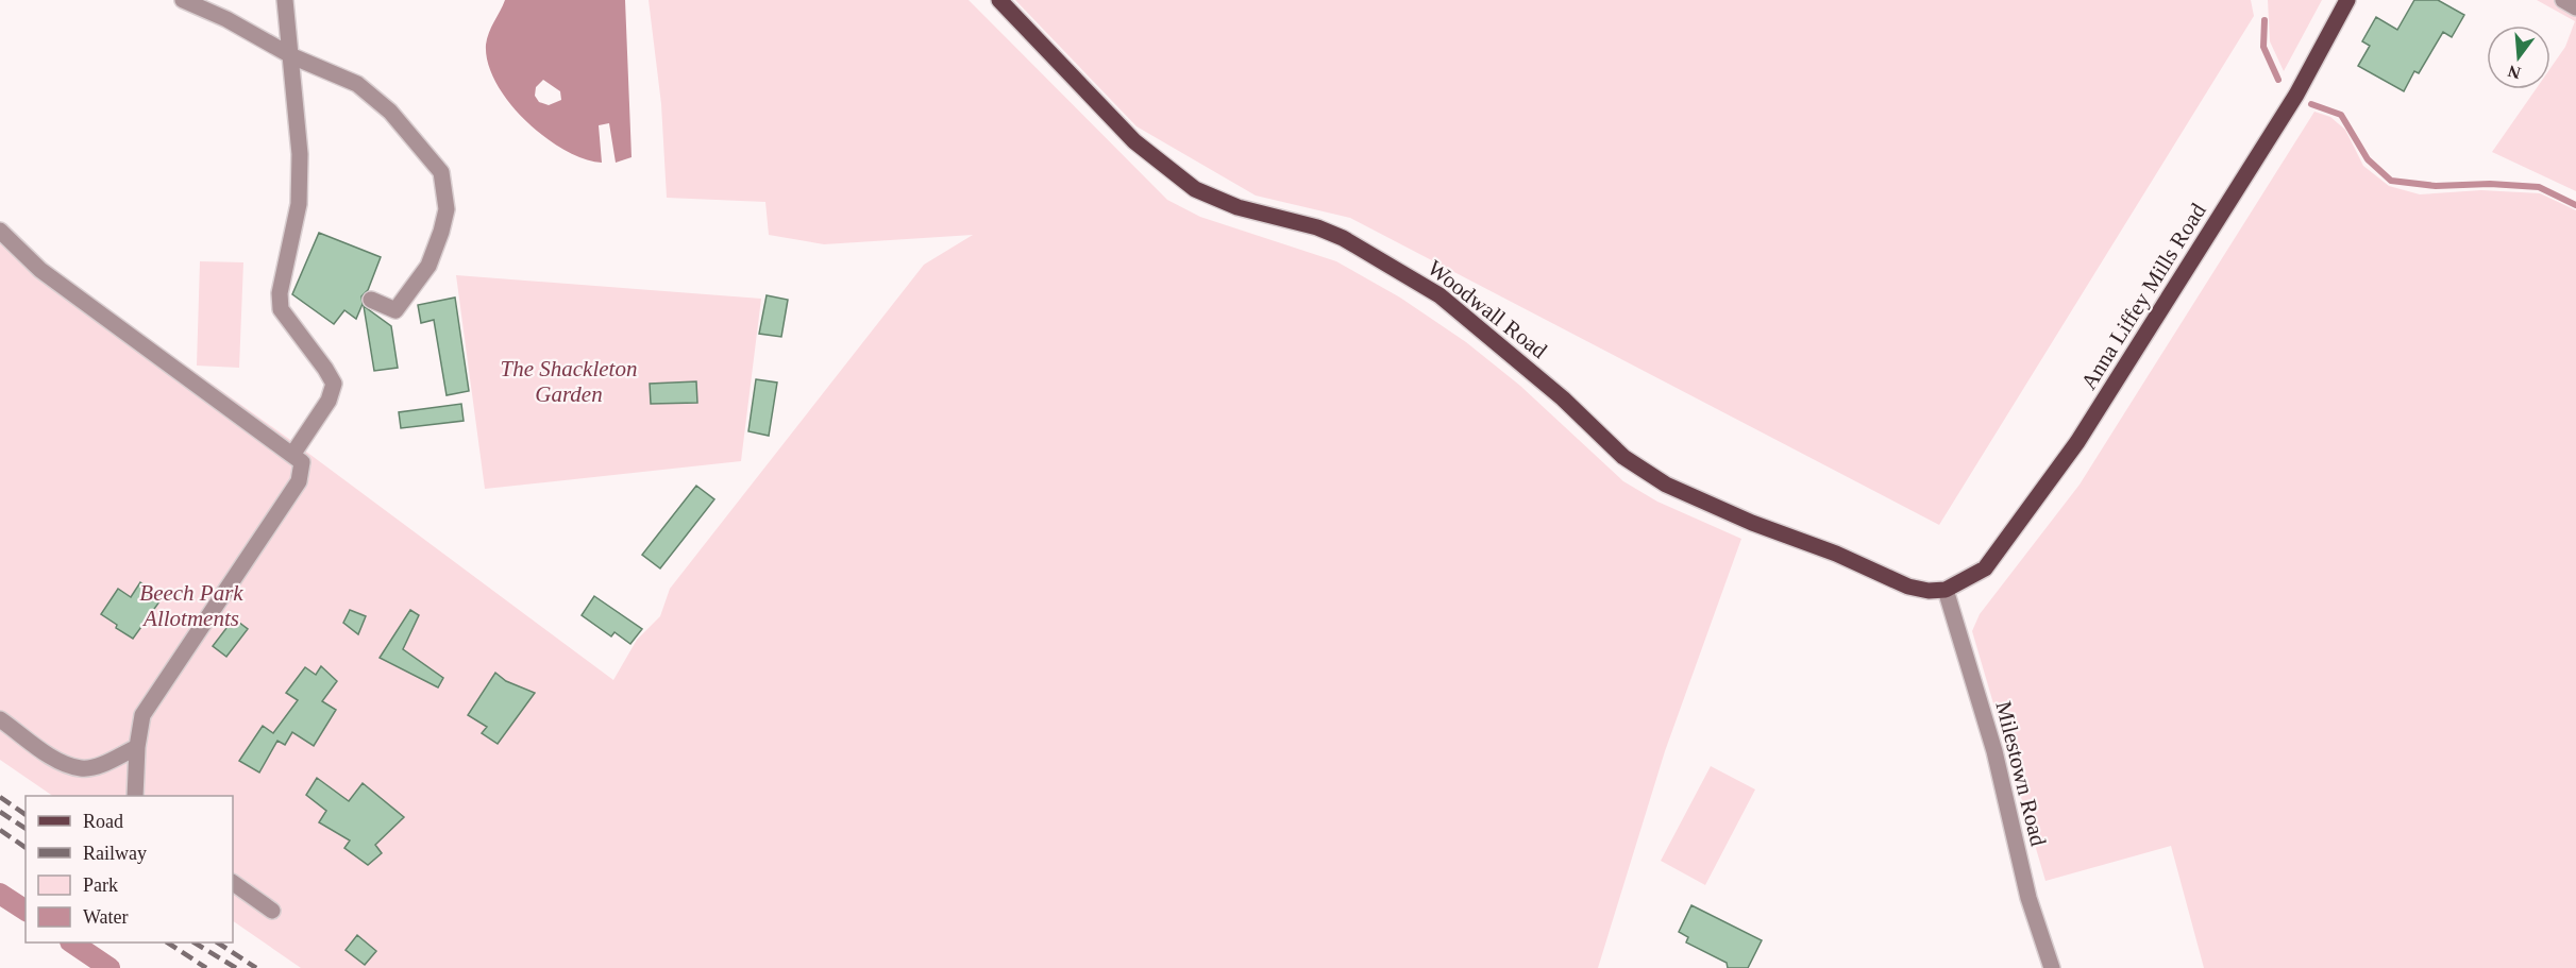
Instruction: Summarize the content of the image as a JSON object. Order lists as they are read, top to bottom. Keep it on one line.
{"streets":{"main road":["Anna Liffey Mills Road","Woodwall Road"],"street":["Milestown Road"]},"crossings":[["Anna Liffey Mills Road","Woodwall Road"],["Anna Liffey Mills Road","Milestown Road"],["Woodwall Road","Milestown Road"]],"parks":["The Shackleton Garden","Beech Park Allotments"],"legend":["Road","Railway","Park","Water"],"north":"bottom"}
